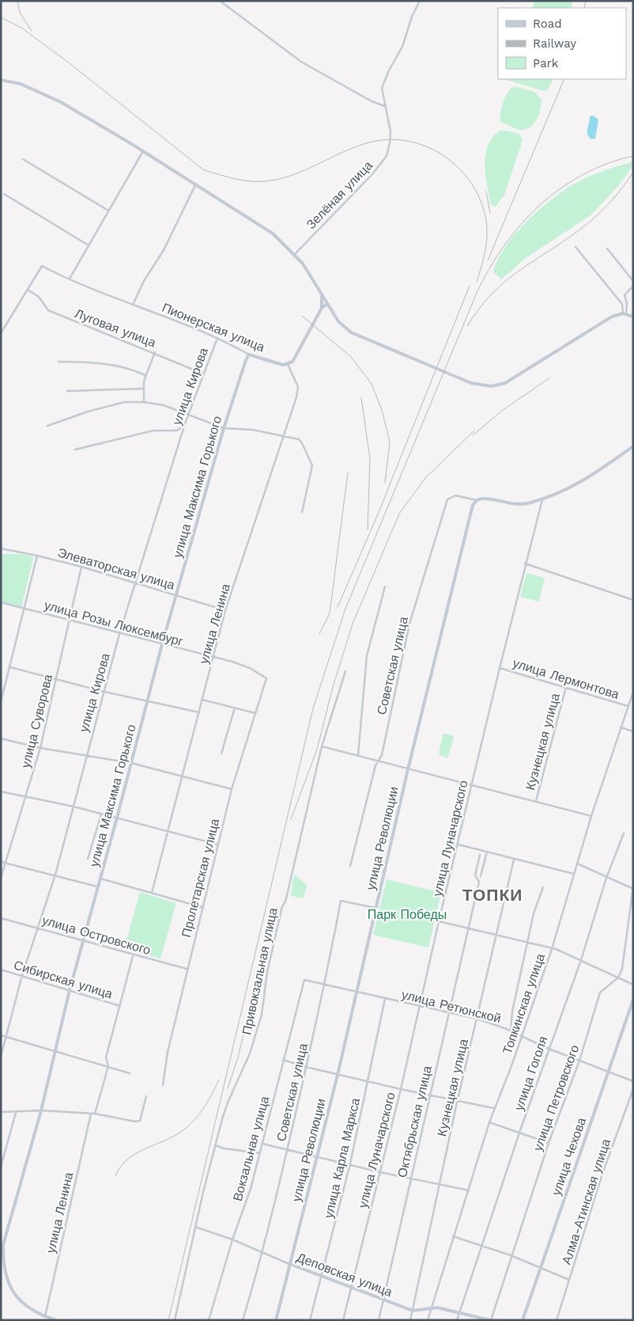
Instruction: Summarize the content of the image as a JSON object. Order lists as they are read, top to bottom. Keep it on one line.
{"streets":{"street":["Зелёная улица","Пионерская улица","Луговая улица","улица Кирова","улица Максима Горького","Элеваторская улица","улица Розы Люксембург","улица Ленина","Советская улица","улица Лермонтова","улица Суворова","Кузнецкая улица","улица Революции","улица Луначарского","Пролетарская улица","улица Островского","Привокзальная улица","Сибирская улица","Топкинская улица","улица Ретюнской","улица Гоголя","улица Петровского","Октябрьская улица","Вокзальная улица","улица Чехова","улица Карла Маркса","Алма-Атинская улица","Деповская улица"]},"crossings":[["Пионерская улица","Луговая улица"],["Пионерская улица","улица Кирова"],["Пионерская улица","улица Максима Горького"],["Пионерская улица","улица Ленина"],["Луговая улица","улица Кирова"],["улица Кирова","Элеваторская улица"],["улица Кирова","улица Розы Люксембург"],["улица Кирова","улица Островского"],["улица Кирова","Сибирская улица"],["улица Максима Горького","Элеваторская улица"],["улица Максима Горького","улица Розы Люксембург"],["улица Максима Горького","улица Ленина"],["улица Максима Горького","улица Островского"],["улица Максима Горького","Сибирская улица"],["Элеваторская улица","улица Ленина"],["Элеваторская улица","улица Суворова"],["улица Розы Люксембург","улица Ленина"],["улица Розы Люксембург","улица Суворова"],["улица Розы Люксембург","Пролетарская улица"],["Советская улица","улица Революции"],["Советская улица","улица Ретюнской"],["Советская улица","Деповская улица"],["улица Лермонтова","Кузнецкая улица"],["улица Лермонтова","улица Луначарского"],["улица Лермонтова","Топкинская улица"],["Кузнецкая улица","улица Ретюнской"],["Кузнецкая улица","Деповская улица"],["улица Революции","улица Ретюнской"],["улица Революции","Деповская улица"],["улица Луначарского","улица Ретюнской"],["улица Луначарского","Деповская улица"],["Пролетарская улица","улица Островского"],["Привокзальная улица","Деповская улица"],["Топкинская улица","улица Ретюнской"],["улица Ретюнской","улица Гоголя"],["улица Ретюнской","улица Петровского"],["улица Ретюнской","Октябрьская улица"],["улица Ретюнской","Вокзальная улица"],["улица Ретюнской","улица Чехова"],["улица Ретюнской","улица Карла Маркса"],["Октябрьская улица","Деповская улица"],["Вокзальная улица","Деповская улица"],["улица Карла Маркса","Деповская улица"]],"districts":["ТОПКИ"],"parks":["Парк Победы"],"legend":["Road","Railway","Park"]}
